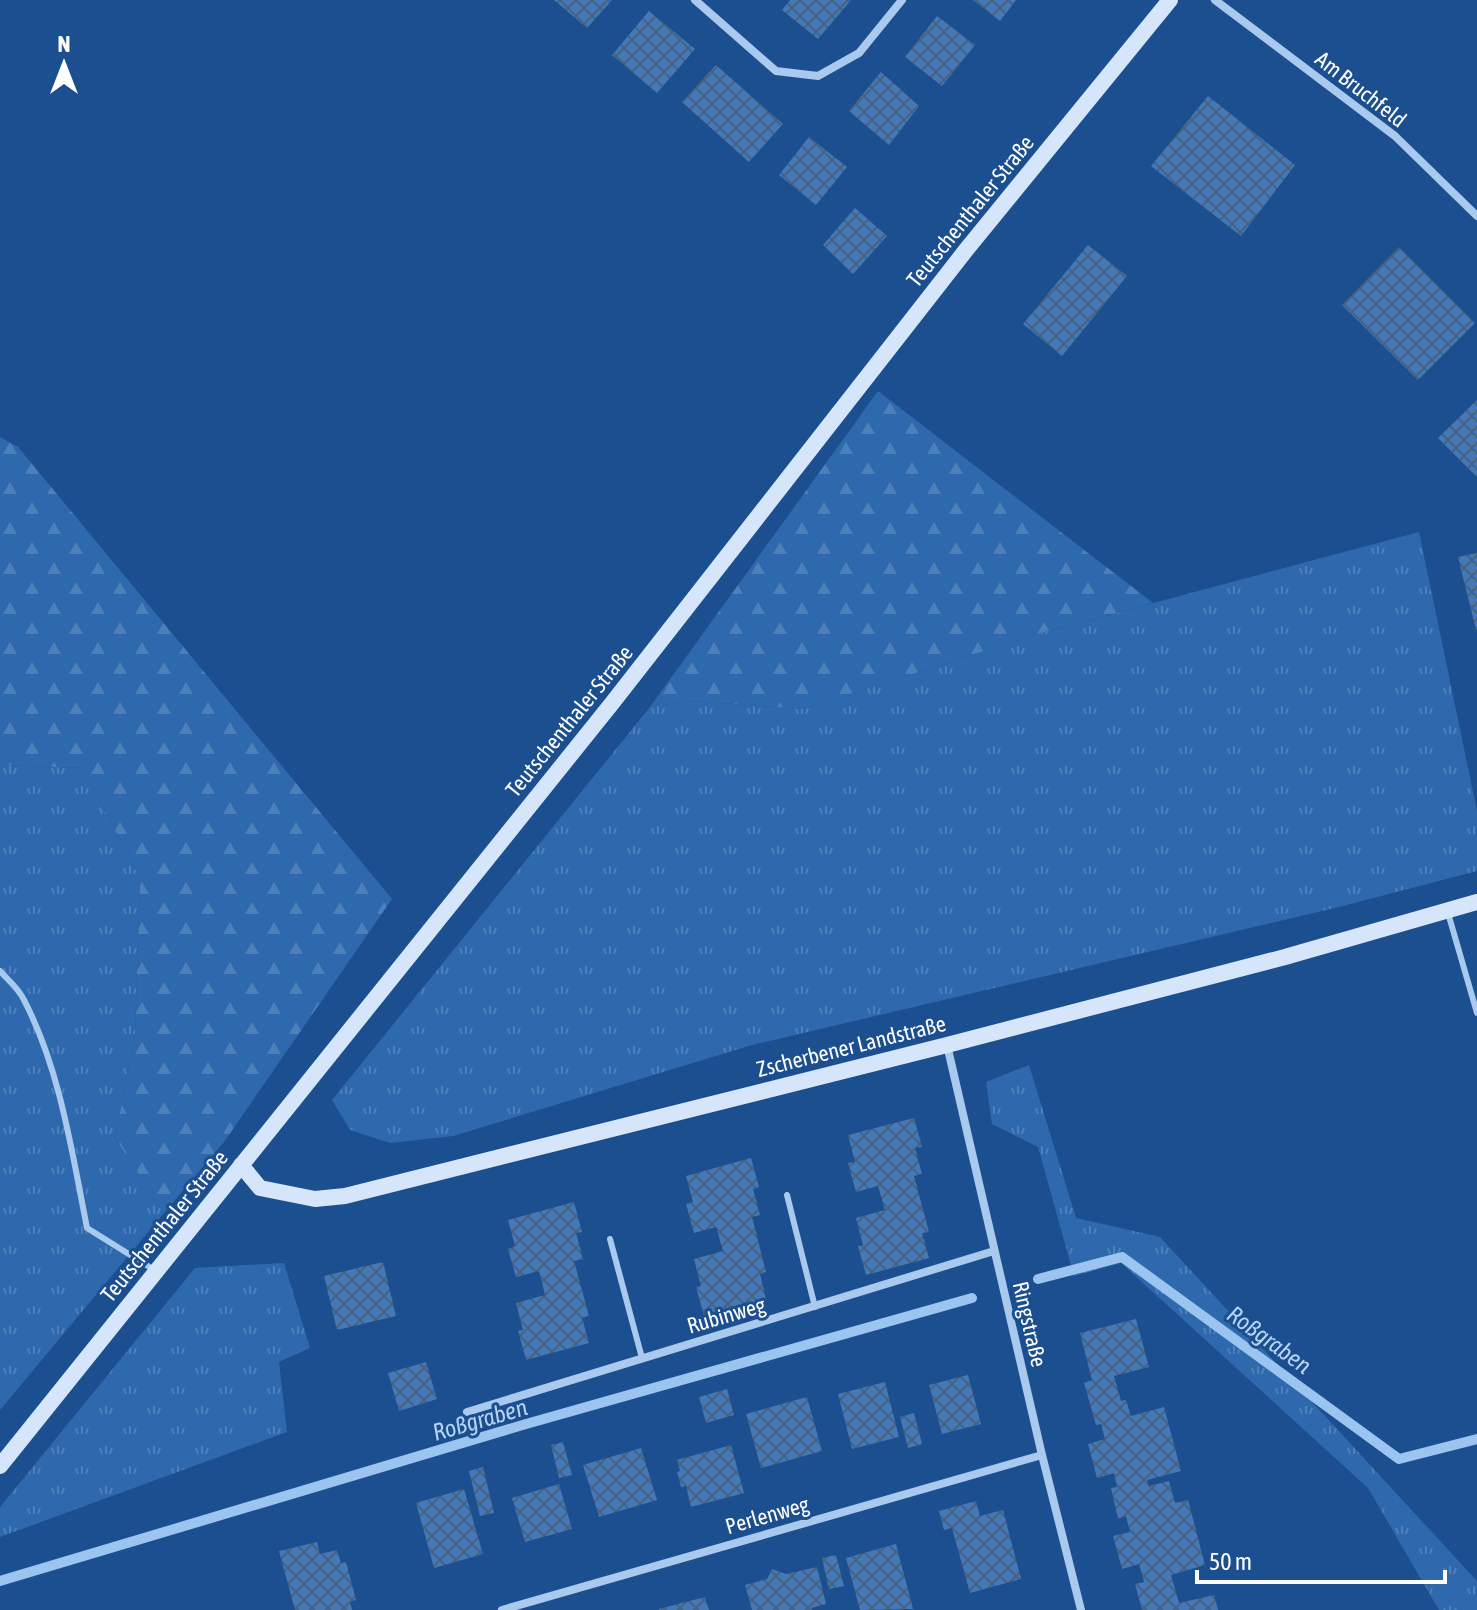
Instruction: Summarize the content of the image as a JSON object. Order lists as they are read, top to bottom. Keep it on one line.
{"streets":{"street":["Am Bruchfeld","Teutschenthaler Straße","Zscherbener Landstraße","Rubinweg","Ringstraße","Perlenweg"]},"crossings":[["Teutschenthaler Straße","Zscherbener Landstraße"],["Zscherbener Landstraße","Ringstraße"],["Rubinweg","Ringstraße"],["Ringstraße","Perlenweg"]],"water":["Roßgraben"],"scale_bar":"50 m","north":"top"}
